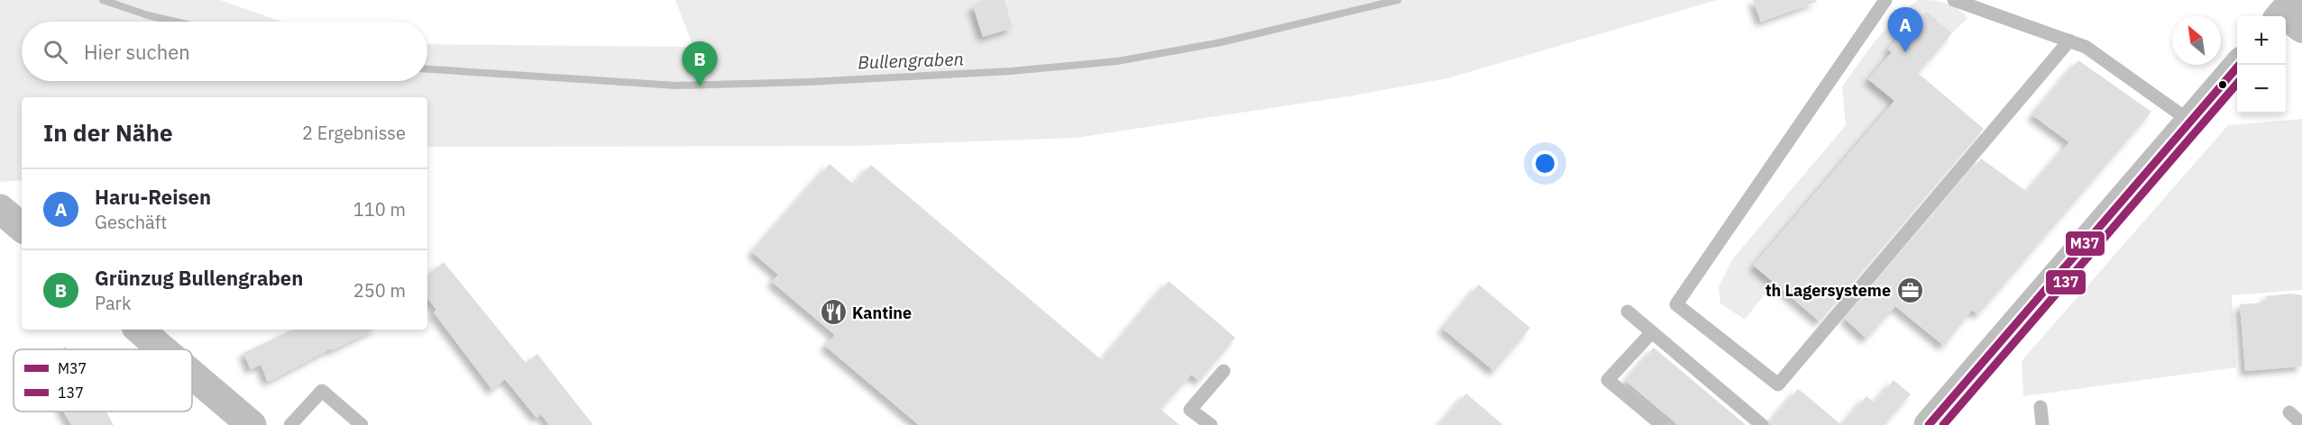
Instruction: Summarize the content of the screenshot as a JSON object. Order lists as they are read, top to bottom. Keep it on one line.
{"water":["Bullengraben"],"places":{"office":["th Lagersysteme"],"restaurant":["Kantine"]},"lines":["transit line M37","transit line 137"],"legend":["M37","137"],"north":"top left","page":{"pins":["A","B"],"map_buttons":["+","−"],"search":"Hier suchen","heading":["In der Nähe","2 Ergebnisse"],"list":[{"mark":"A","name":"Haru-Reisen","note":"Geschäft","value":"110 m"},{"mark":"B","name":"Grünzug Bullengraben","note":"Park","value":"250 m"}]}}
